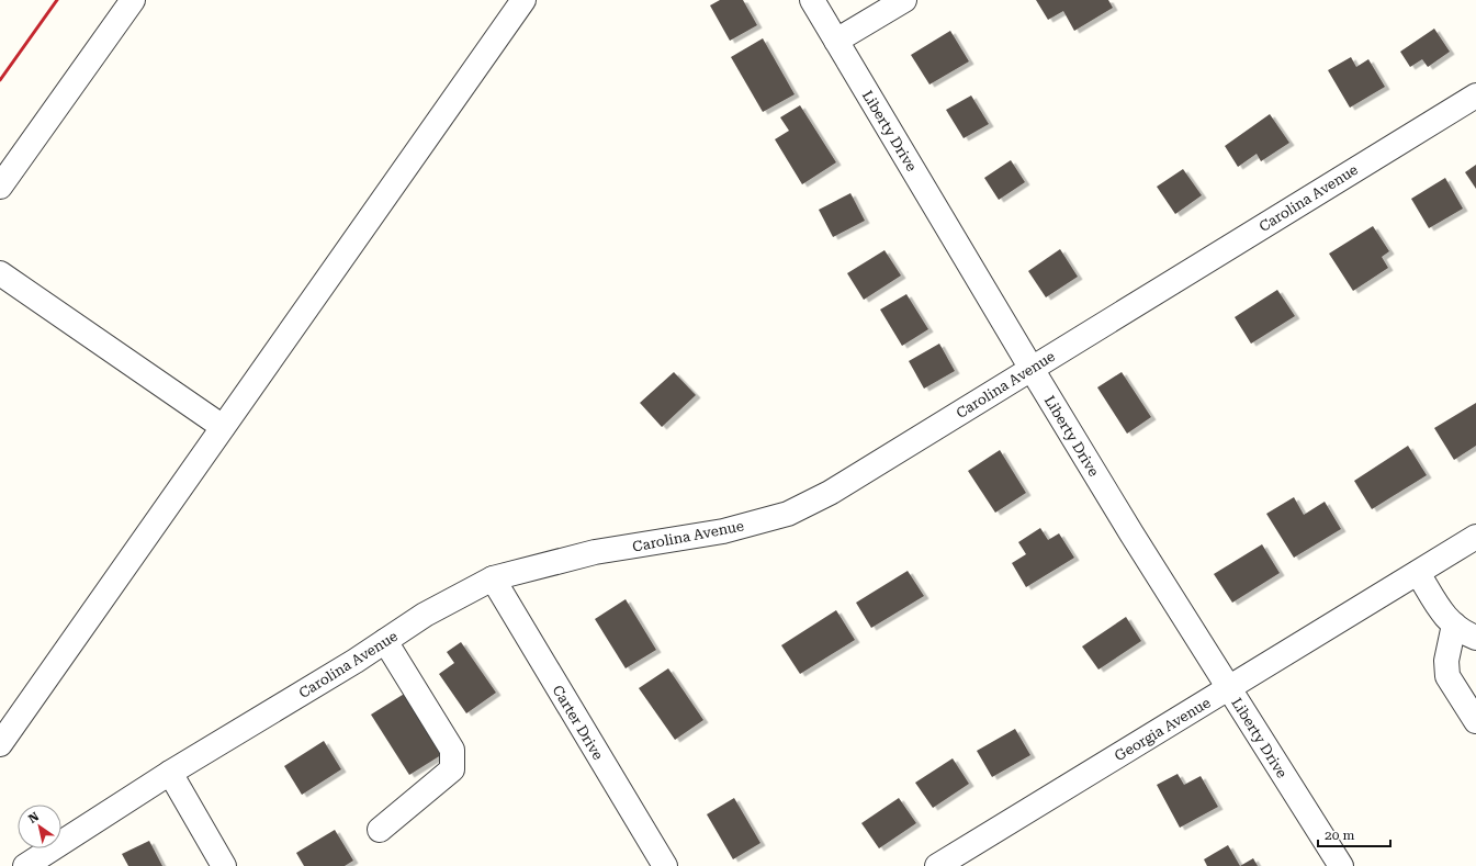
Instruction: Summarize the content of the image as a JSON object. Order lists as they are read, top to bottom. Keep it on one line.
{"streets":{"street":["Liberty Drive","Carolina Avenue","Carter Drive","Georgia Avenue"]},"crossings":[["Liberty Drive","Carolina Avenue"],["Liberty Drive","Georgia Avenue"],["Carolina Avenue","Carter Drive"]],"scale_bar":"20 m","north":"top left"}
